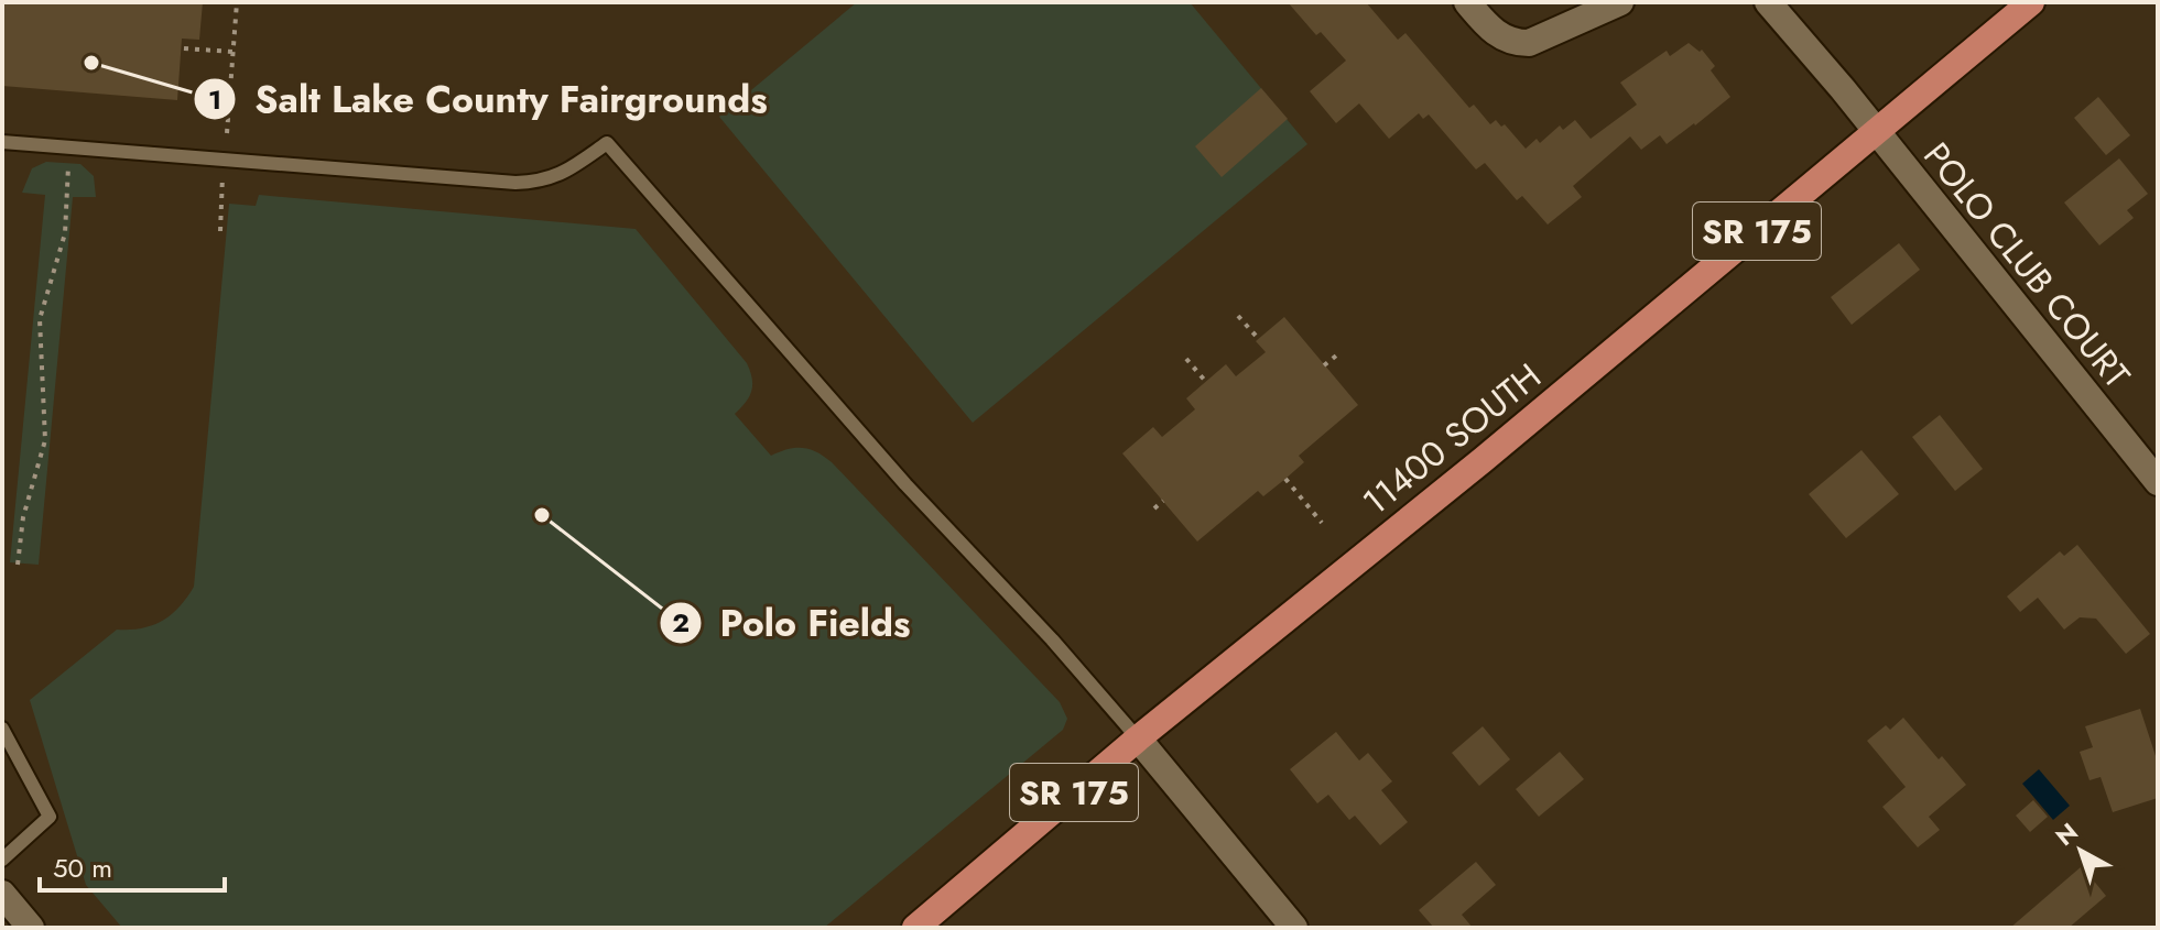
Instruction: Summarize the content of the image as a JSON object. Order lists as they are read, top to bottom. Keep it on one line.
{"streets":{"main road":["SR 175","11400 SOUTH"],"street":["POLO CLUB COURT"]},"crossings":[["POLO CLUB COURT","11400 SOUTH"]],"places":["Salt Lake County Fairgrounds","Polo Fields"],"scale_bar":"50 m","north":"top left"}
